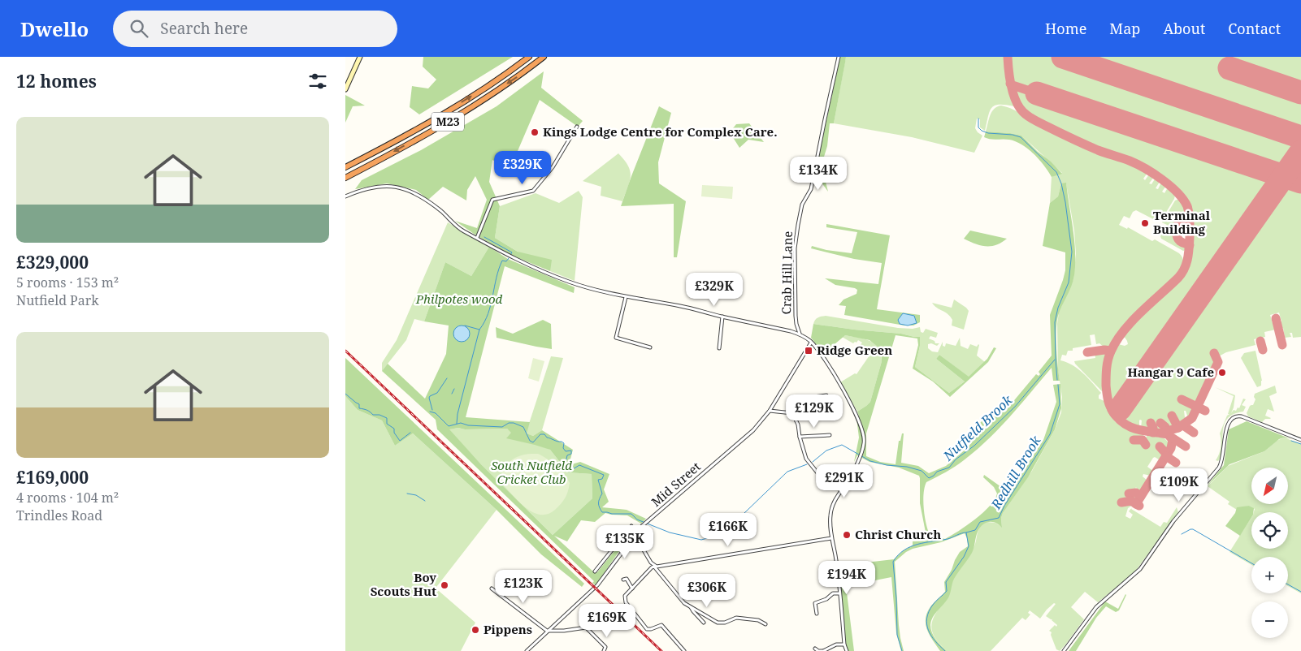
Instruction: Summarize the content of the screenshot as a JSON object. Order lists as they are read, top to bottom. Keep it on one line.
{"streets":{"highway":["M23"],"street":["Crab Hill Lane","Mid Street"]},"water":["Nutfield Brook","Redhill Brook"],"parks":["Philpotes wood","South Nutfield Cricket Club"],"places":{"other":["Kings Lodge Centre for Complex Care.","Terminal Building","Hangar 9 Cafe","Christ Church","Boy Scouts Hut","Pippens"],"transit":["Ridge Green"]},"north":"bottom left","page":{"header":"Dwello","search":"Search here","nav":["Home","Map","About","Contact"],"heading":"12 homes","list":[{"name":"£329,000","note":"5 rooms · 153 m² · Nutfield Park"},{"name":"£169,000","note":"4 rooms · 104 m² · Trindles Road"}],"price":["£329K","£134K","£329K","£129K","£291K","£109K","£166K","£135K","£194K","£123K","£306K","£169K"],"map_buttons":["+","−"]}}
